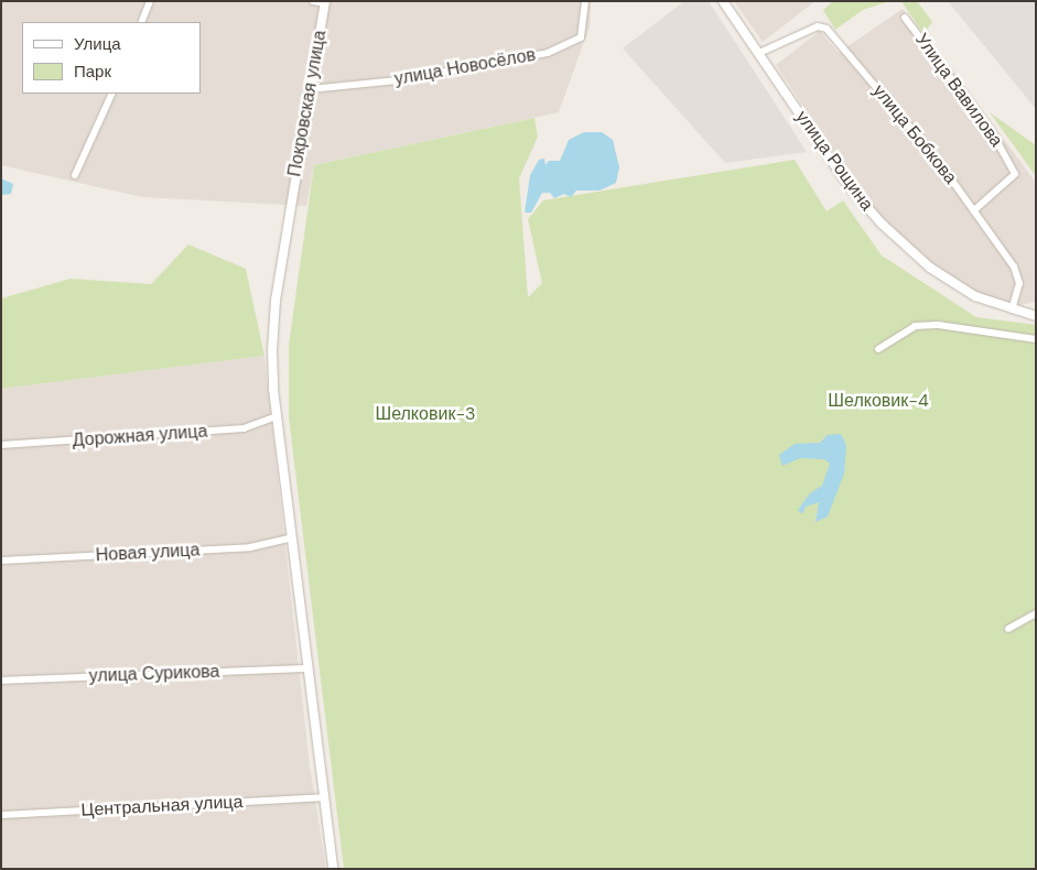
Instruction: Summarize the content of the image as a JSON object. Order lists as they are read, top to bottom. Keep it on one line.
{"streets":{"street":["улица Новосёлов","Улица Вавилова","Покровская улица","улица Бобкова","улица Рощина","Дорожная улица","Новая улица","улица Сурикова","Центральная улица"]},"crossings":[["улица Новосёлов","Покровская улица"],["Улица Вавилова","улица Бобкова"],["Покровская улица","Дорожная улица"],["Покровская улица","Новая улица"],["Покровская улица","улица Сурикова"],["Покровская улица","Центральная улица"],["улица Бобкова","улица Рощина"]],"parks":["Шелковик-4","Шелковик-3"],"legend":["Улица","Парк"]}
